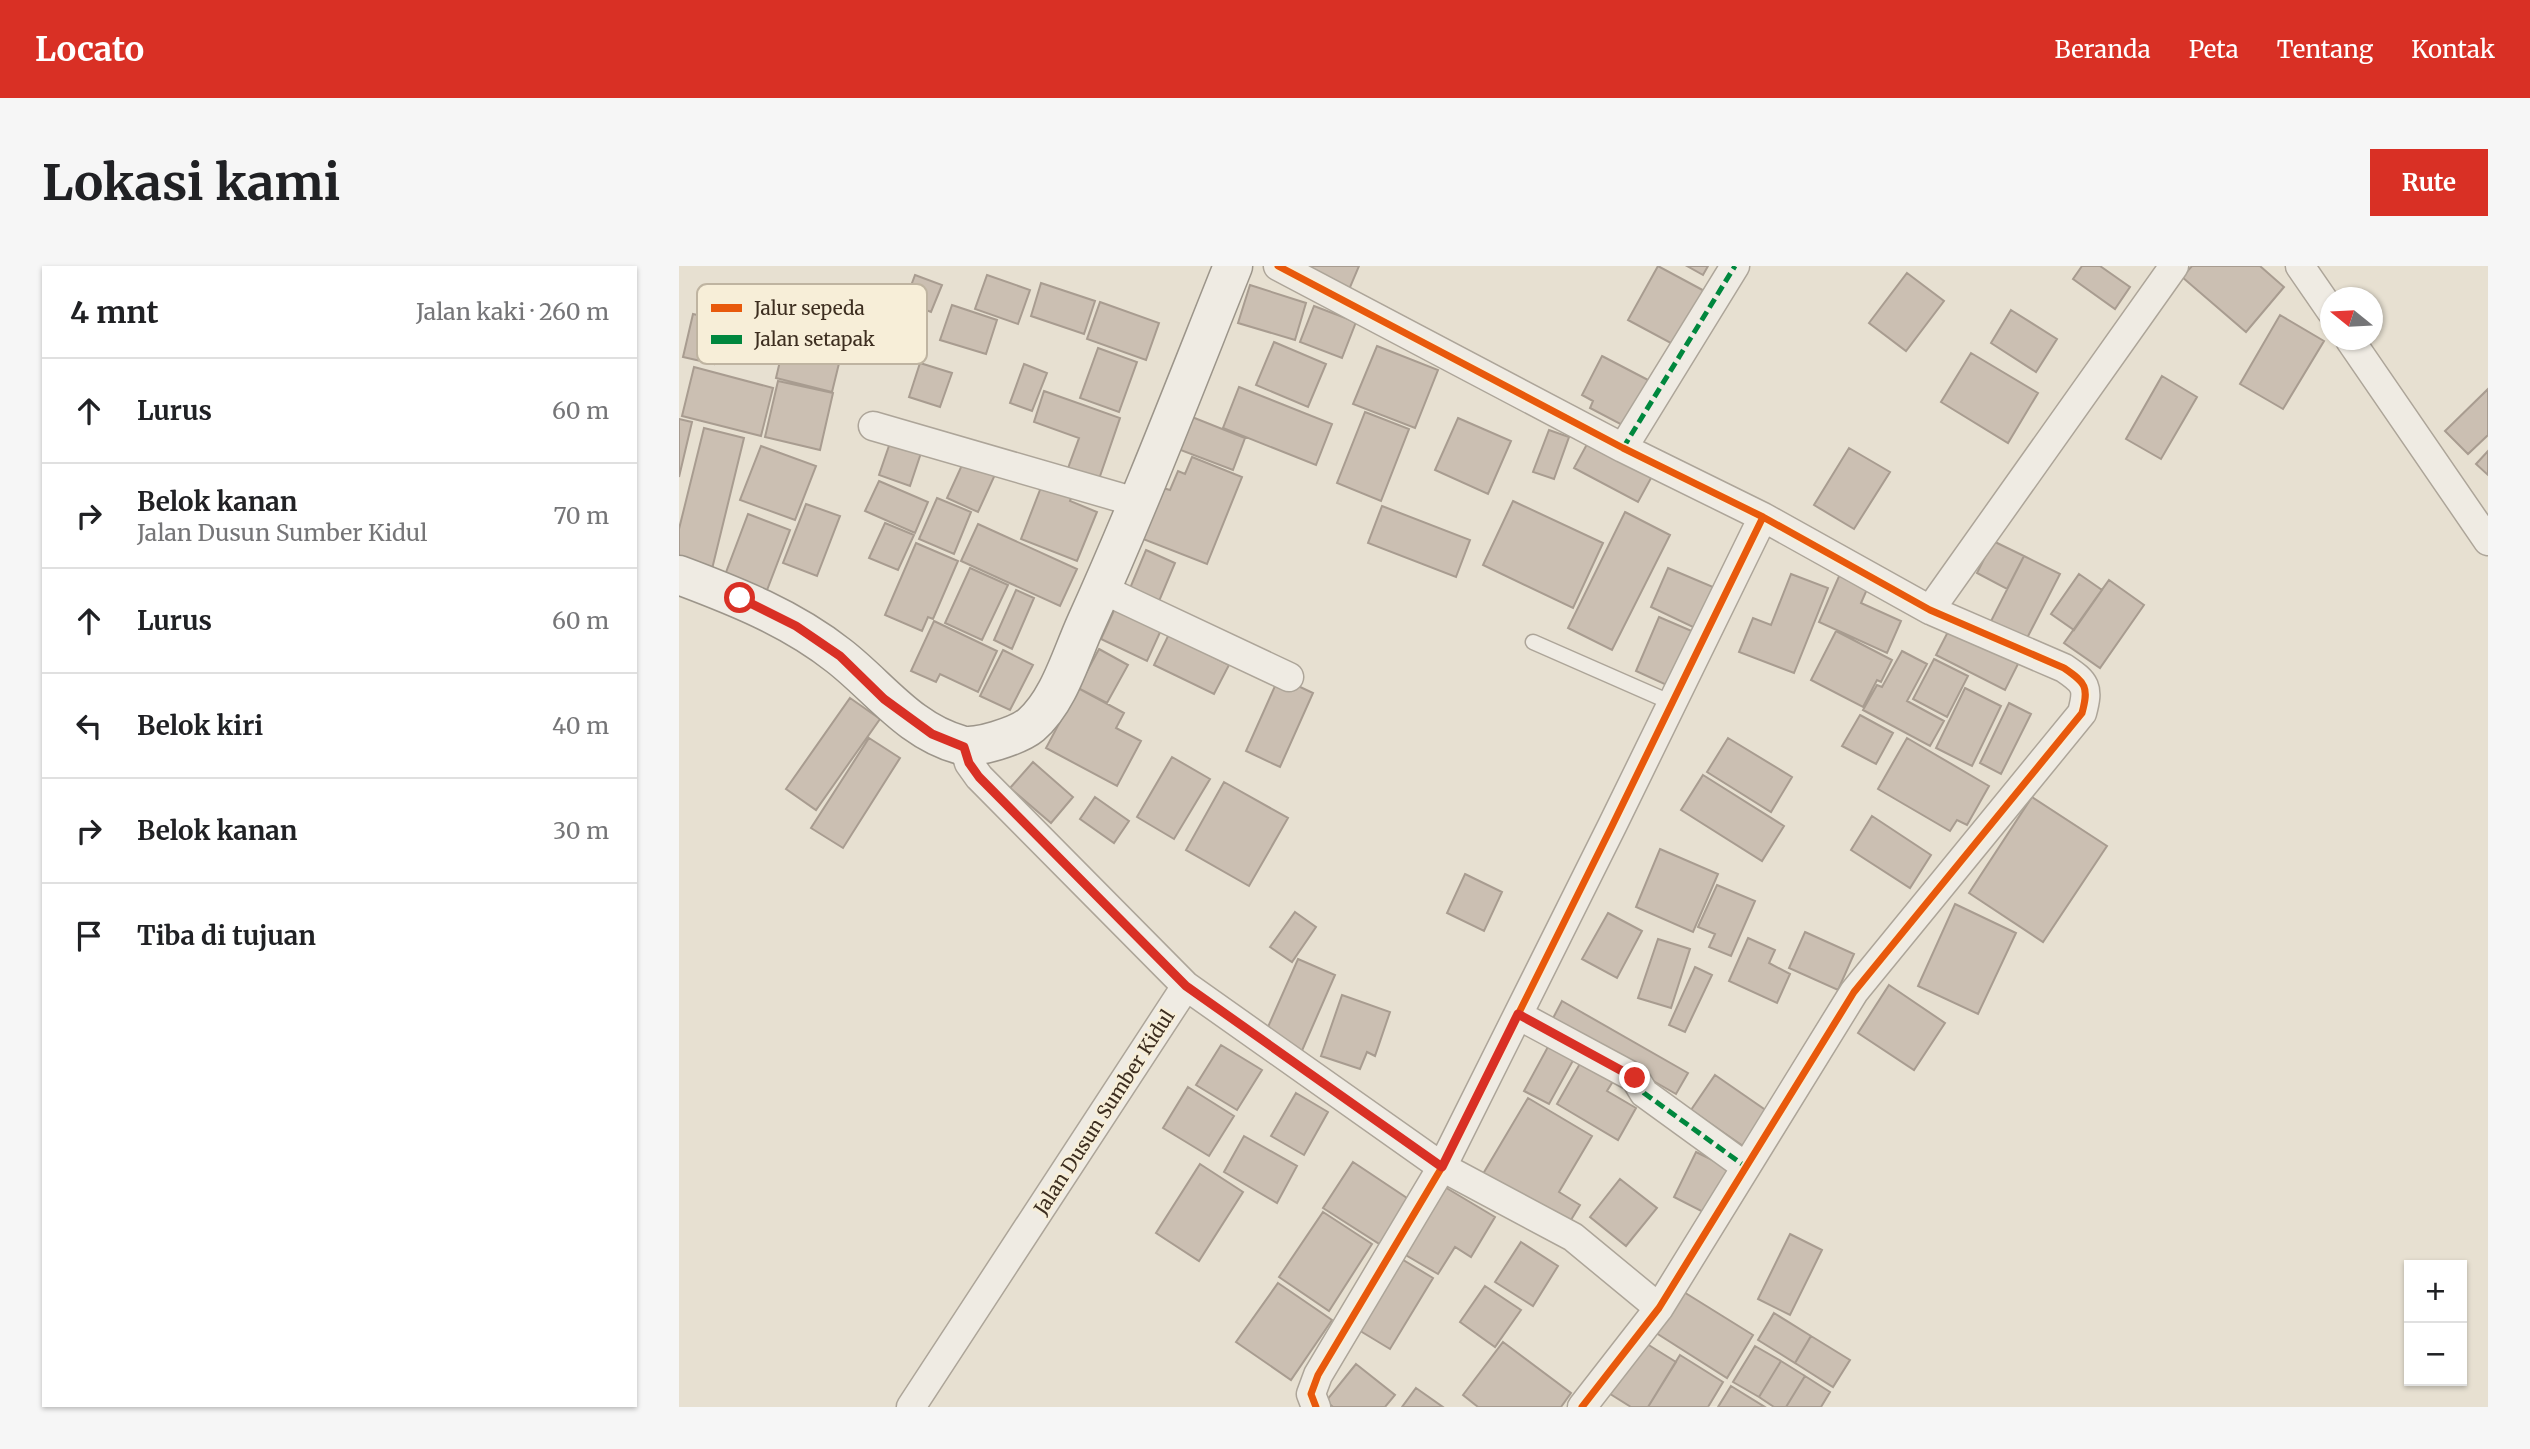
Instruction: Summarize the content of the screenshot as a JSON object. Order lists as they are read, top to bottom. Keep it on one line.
{"streets":{"street":["Jalan Dusun Sumber Kidul"]},"legend":["Jalur sepeda","Jalan setapak"],"north":"left","page":{"header":"Locato","nav":["Beranda","Peta","Tentang","Kontak"],"buttons":"Rute","title":"Lokasi kami","heading":["4 mnt","Jalan kaki · 260 m"],"list":[["Lurus","60 m"],["Belok kanan","Jalan Dusun Sumber Kidul","70 m"],["Lurus","60 m"],["Belok kiri","40 m"],["Belok kanan","30 m"],"Tiba di tujuan"],"map_buttons":["+","−"]}}
